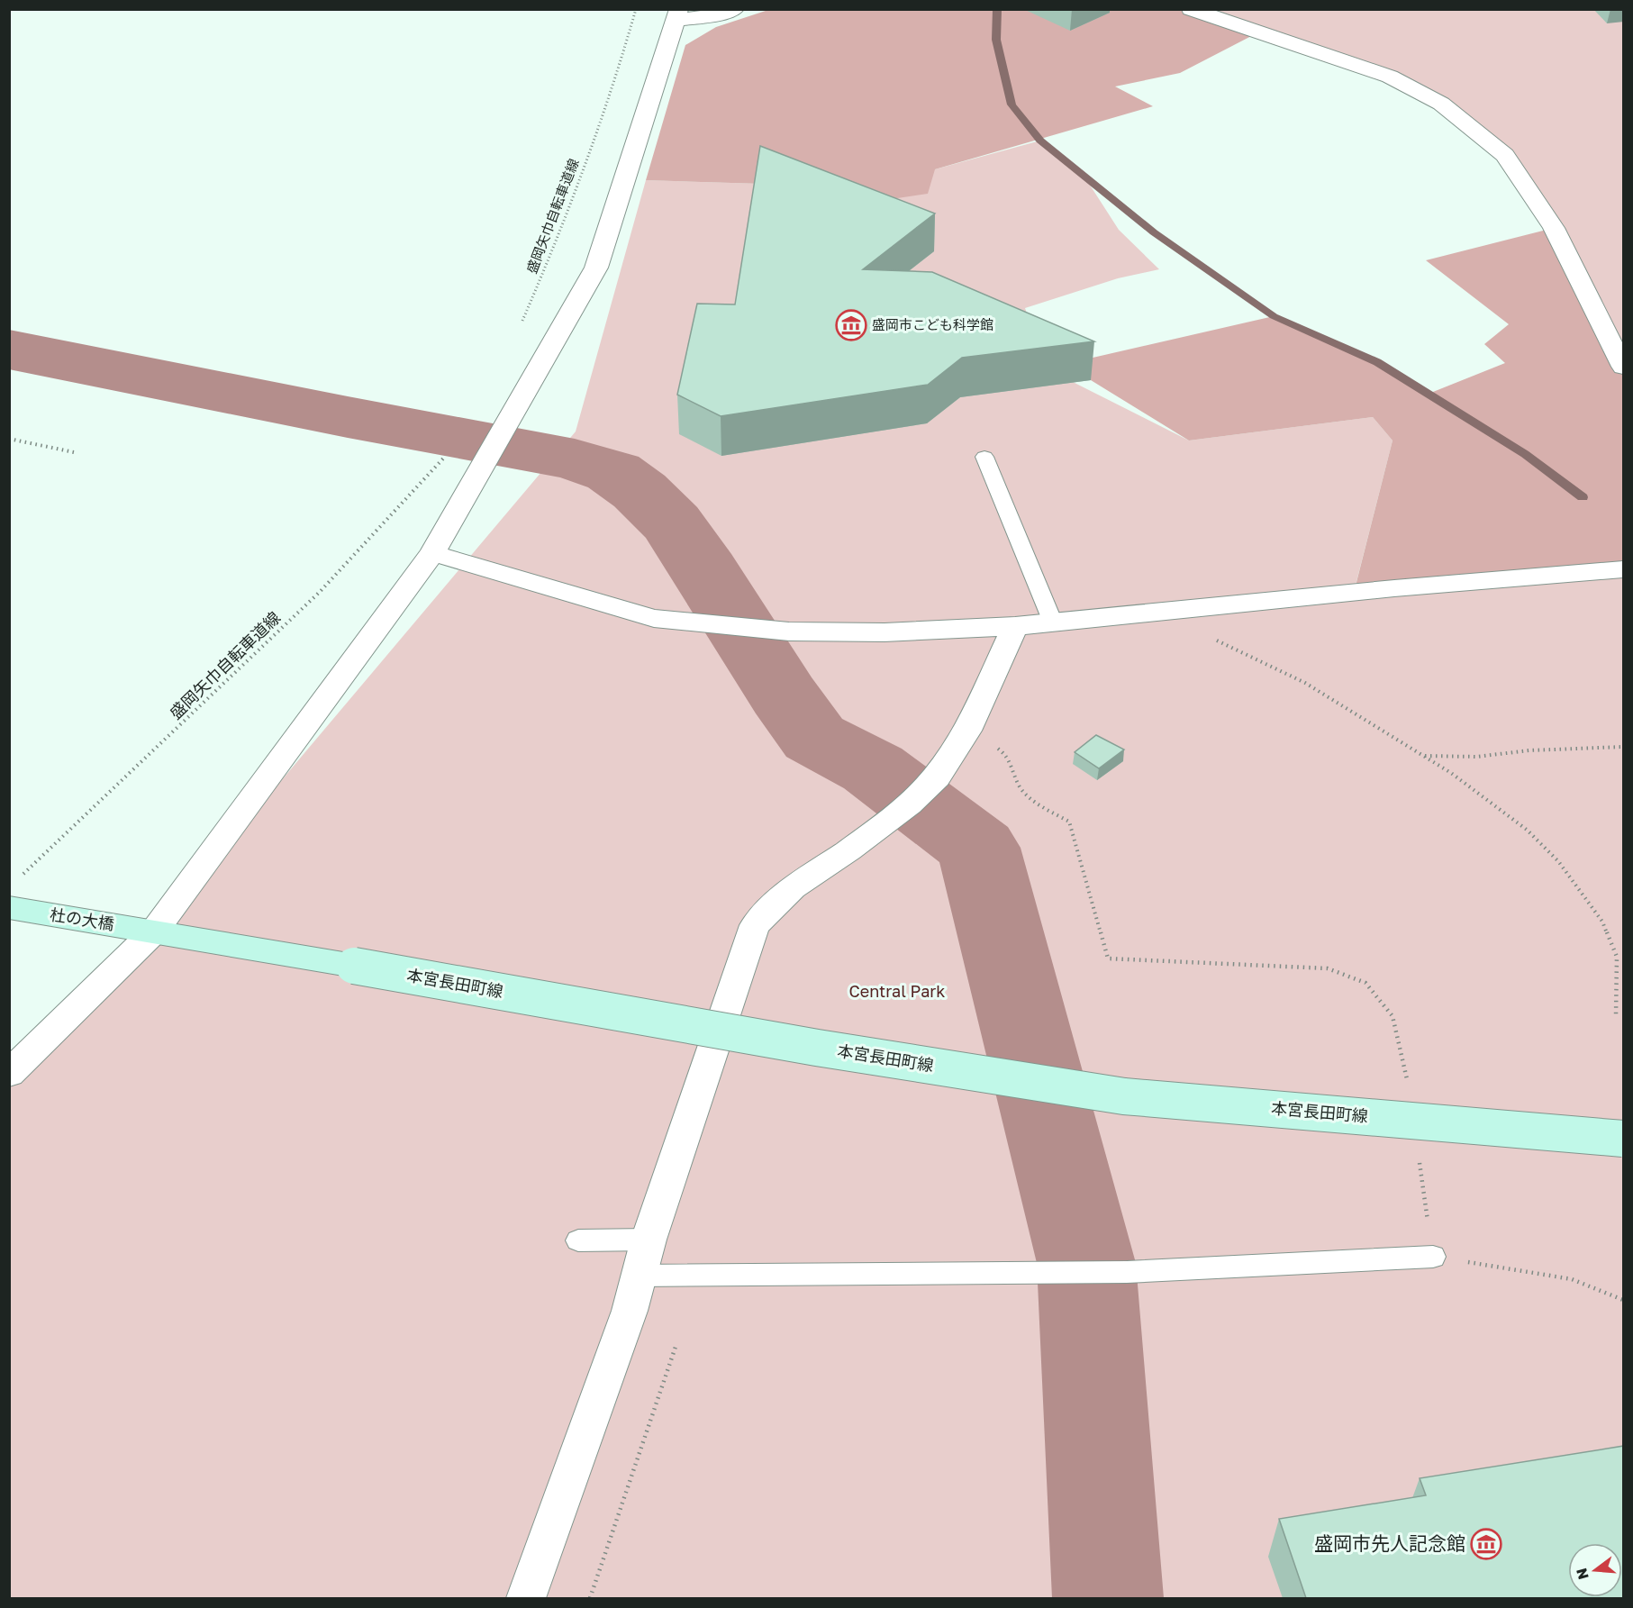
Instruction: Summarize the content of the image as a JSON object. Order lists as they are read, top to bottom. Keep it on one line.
{"streets":{"main road":["杜の大橋","本宮長田町線"],"path":["盛岡矢巾自転車道線"]},"crossings":[["盛岡矢巾自転車道線","杜の大橋"],["杜の大橋","本宮長田町線"]],"parks":["Central Park"],"places":{"museum":["盛岡市こども科学館","盛岡市先人記念館"]},"north":"left"}
